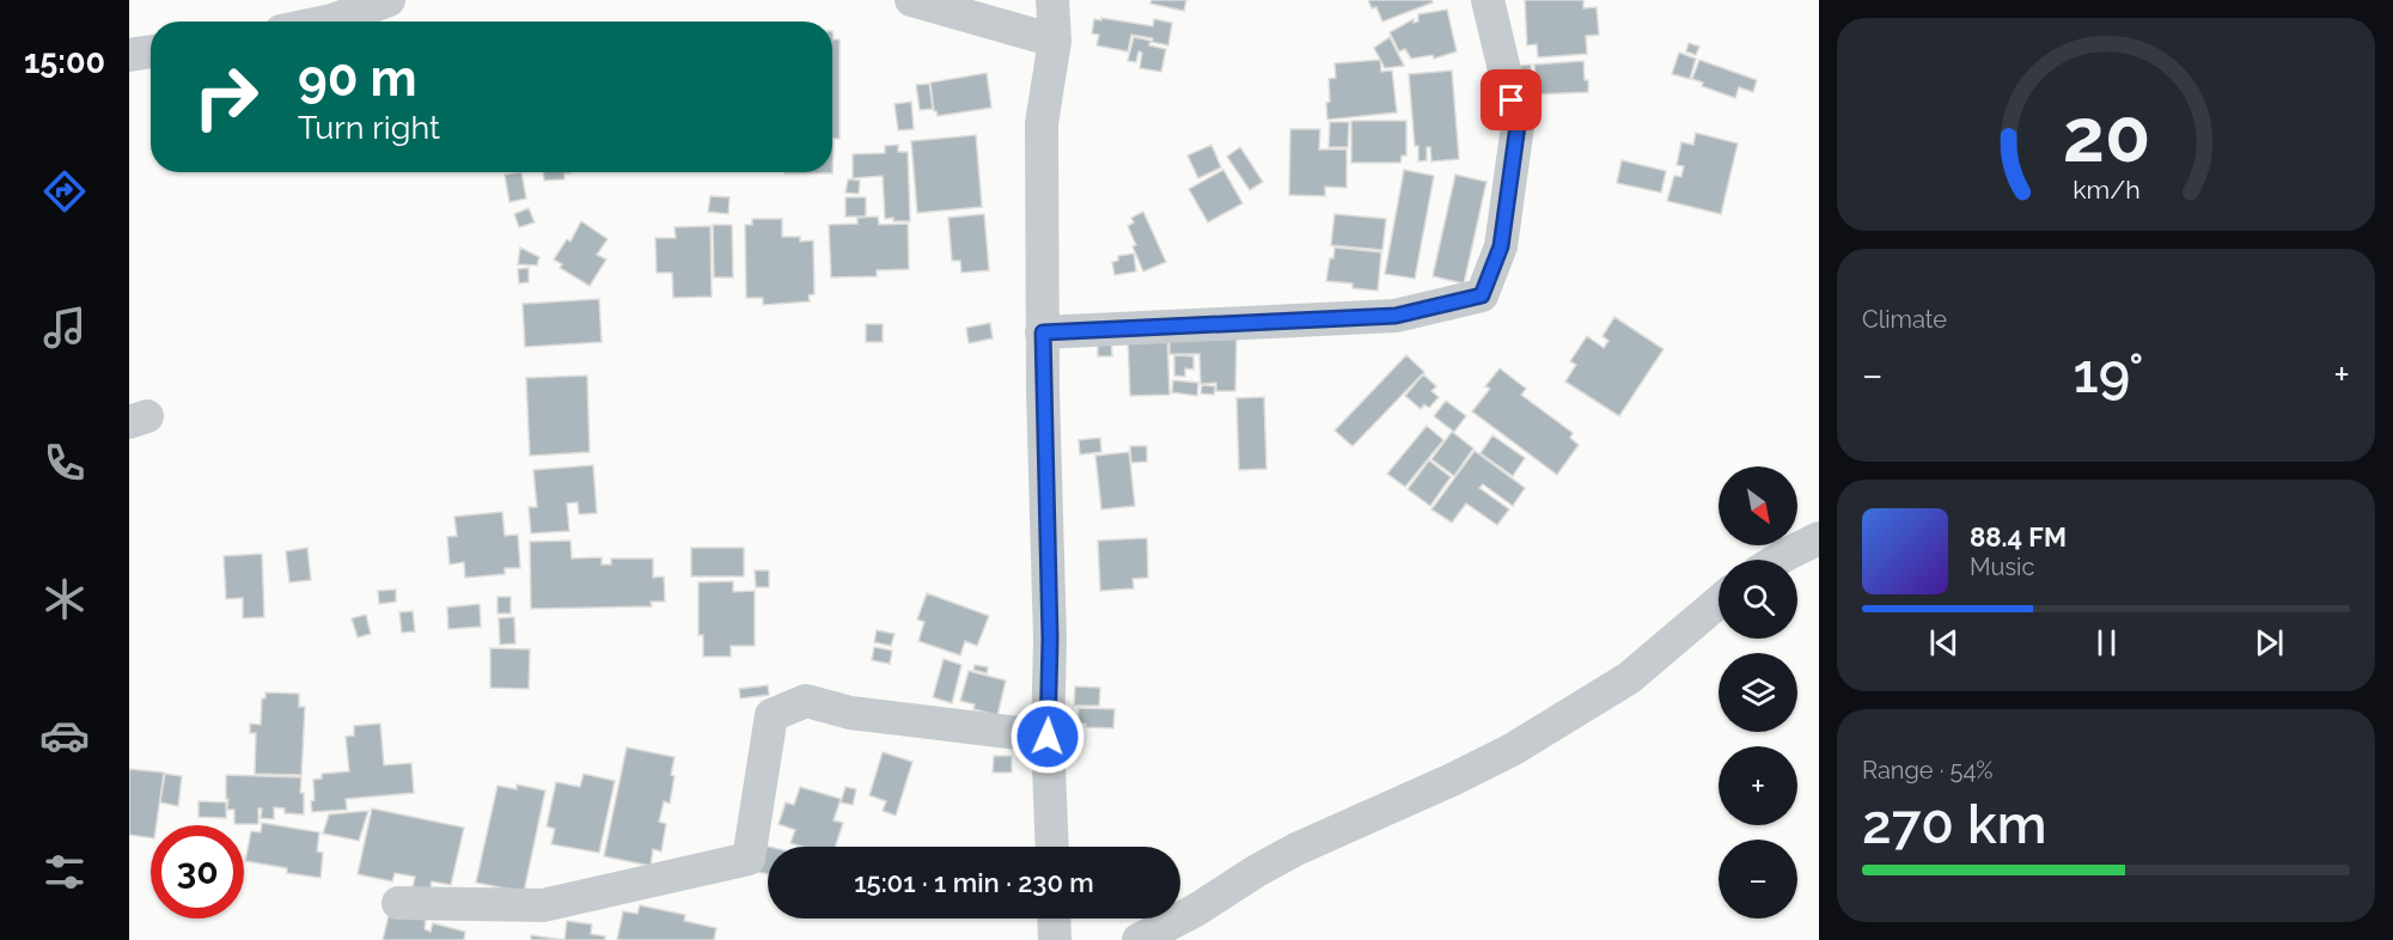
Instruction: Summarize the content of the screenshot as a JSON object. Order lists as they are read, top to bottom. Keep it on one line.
{"north":"bottom right","page":{"tabs":"15:00","turn":["90 m","Turn right"],"tile":["Climate",["Range · 54%","270 km"]],"heat":["−","19°","+"],"map_buttons":["+","−"],"song":["88.4 FM","Music"],"limit":"30","trip":"15:01 · 1 min · 230 m","gauge":["20","km/h"]}}
